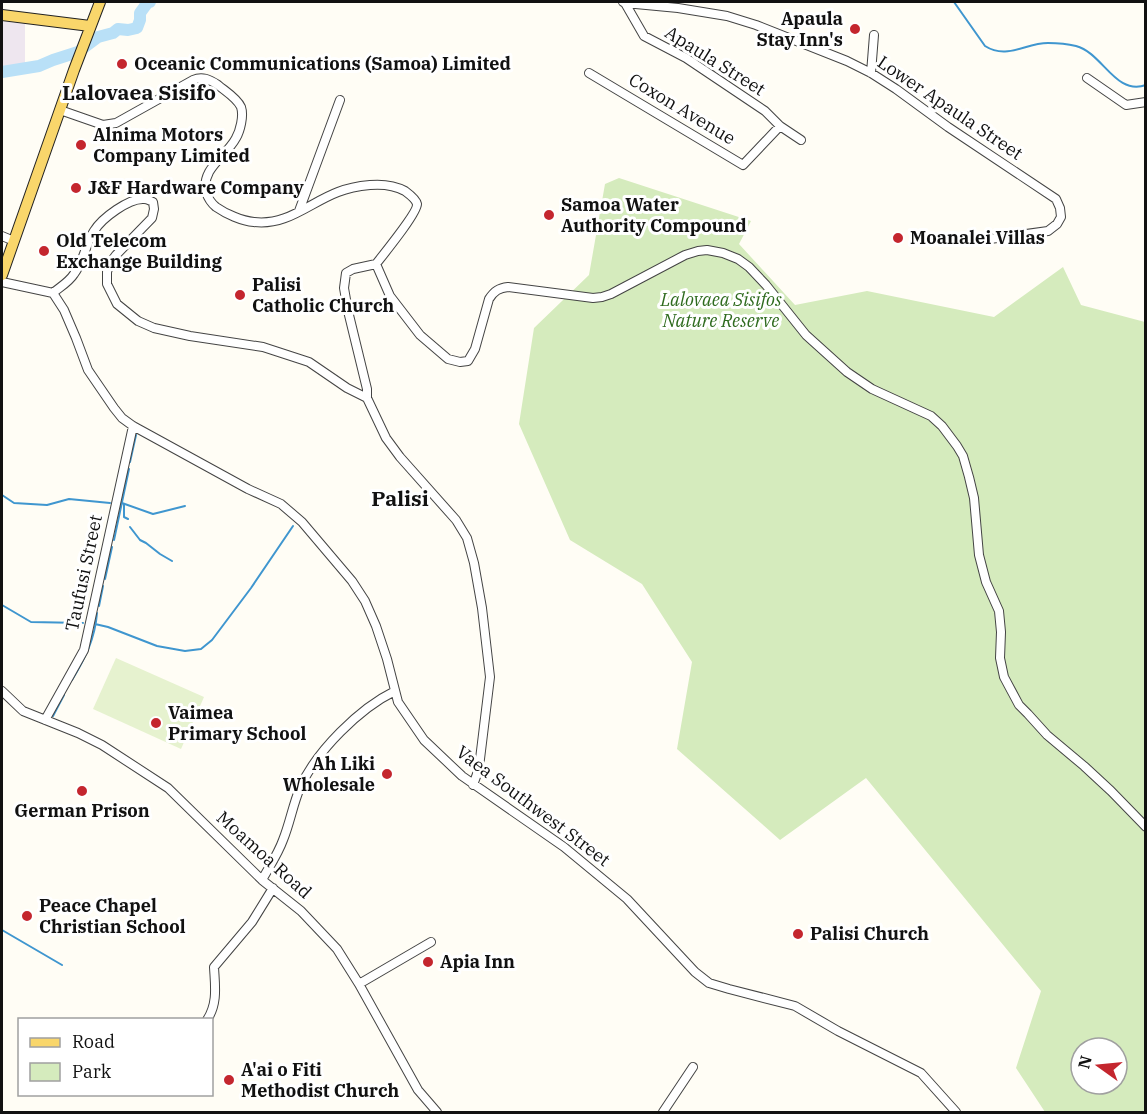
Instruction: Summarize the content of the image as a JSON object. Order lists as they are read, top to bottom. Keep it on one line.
{"streets":{"street":["Apaula Street","Lower Apaula Street","Coxon Avenue","Taufusi Street","Vaea Southwest Street","Moamoa Road"]},"crossings":[["Apaula Street","Lower Apaula Street"],["Apaula Street","Coxon Avenue"],["Taufusi Street","Vaea Southwest Street"],["Taufusi Street","Moamoa Road"]],"districts":["Lalovaea Sisifo","Palisi"],"parks":["Lalovaea Sisifos Nature Reserve"],"places":["Apaula Stay Inn's","Oceanic Communications (Samoa) Limited","Alnima Motors Company Limited","J&F Hardware Company","Samoa Water Authority Compound","Moanalei Villas","Old Telecom Exchange Building","Palisi Catholic Church","Vaimea Primary School","Ah Liki Wholesale","German Prison","Peace Chapel Christian School","Palisi Church","Apia Inn","A'ai o Fiti Methodist Church"],"legend":["Road","Park"],"north":"left"}
